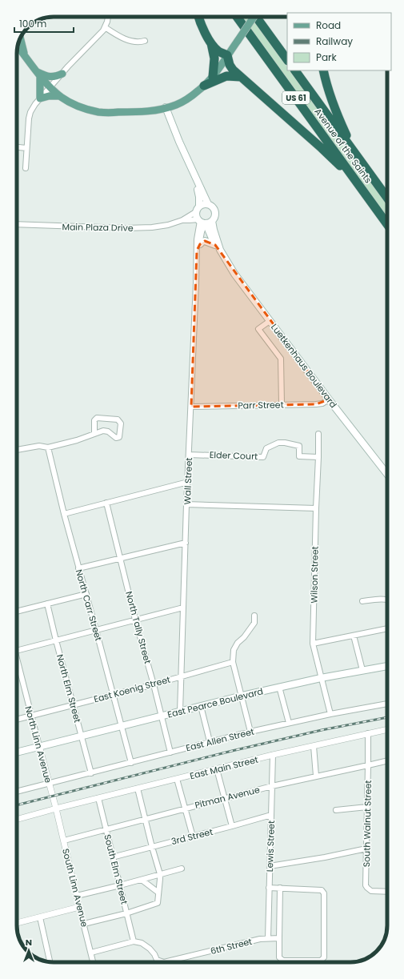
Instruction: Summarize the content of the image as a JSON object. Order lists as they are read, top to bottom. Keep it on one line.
{"streets":{"highway":["US 61","Avenue of the Saints"],"main road":["Luetkenhaus Boulevard","East Pearce Boulevard"],"street":["Main Plaza Drive","Parr Street","Elder Court","Wall Street","Wilson Street","North Carr Street","North Tally Street","North Elm Street","East Koenig Street","East Allen Street","North Linn Avenue","East Main Street","Pitman Avenue","South Walnut Street","3rd Street","Lewis Street","South Elm Street","South Linn Avenue","6th Street"]},"crossings":[["Main Plaza Drive","Luetkenhaus Boulevard"],["Main Plaza Drive","Wall Street"],["Luetkenhaus Boulevard","Parr Street"],["Luetkenhaus Boulevard","Wall Street"],["Parr Street","Wall Street"],["Elder Court","Wall Street"],["Elder Court","Wilson Street"],["Wall Street","East Koenig Street"],["Wall Street","East Pearce Boulevard"],["Wilson Street","East Pearce Boulevard"],["Wilson Street","East Allen Street"],["North Carr Street","East Koenig Street"],["North Carr Street","East Pearce Boulevard"],["North Carr Street","East Allen Street"],["North Tally Street","East Koenig Street"],["North Tally Street","East Pearce Boulevard"],["North Tally Street","East Allen Street"],["North Elm Street","East Koenig Street"],["North Elm Street","East Pearce Boulevard"],["North Elm Street","East Allen Street"],["East Koenig Street","North Linn Avenue"],["East Pearce Boulevard","North Linn Avenue"],["East Allen Street","North Linn Avenue"],["North Linn Avenue","East Main Street"],["North Linn Avenue","South Linn Avenue"],["East Main Street","South Walnut Street"],["East Main Street","Lewis Street"],["East Main Street","South Elm Street"],["East Main Street","South Linn Avenue"],["Pitman Avenue","South Walnut Street"],["Pitman Avenue","Lewis Street"],["Pitman Avenue","South Elm Street"],["Pitman Avenue","South Linn Avenue"],["3rd Street","Lewis Street"],["3rd Street","South Elm Street"],["Lewis Street","6th Street"],["South Elm Street","6th Street"]],"legend":["Road","Railway","Park"],"scale_bar":"100 m","north":"top"}
